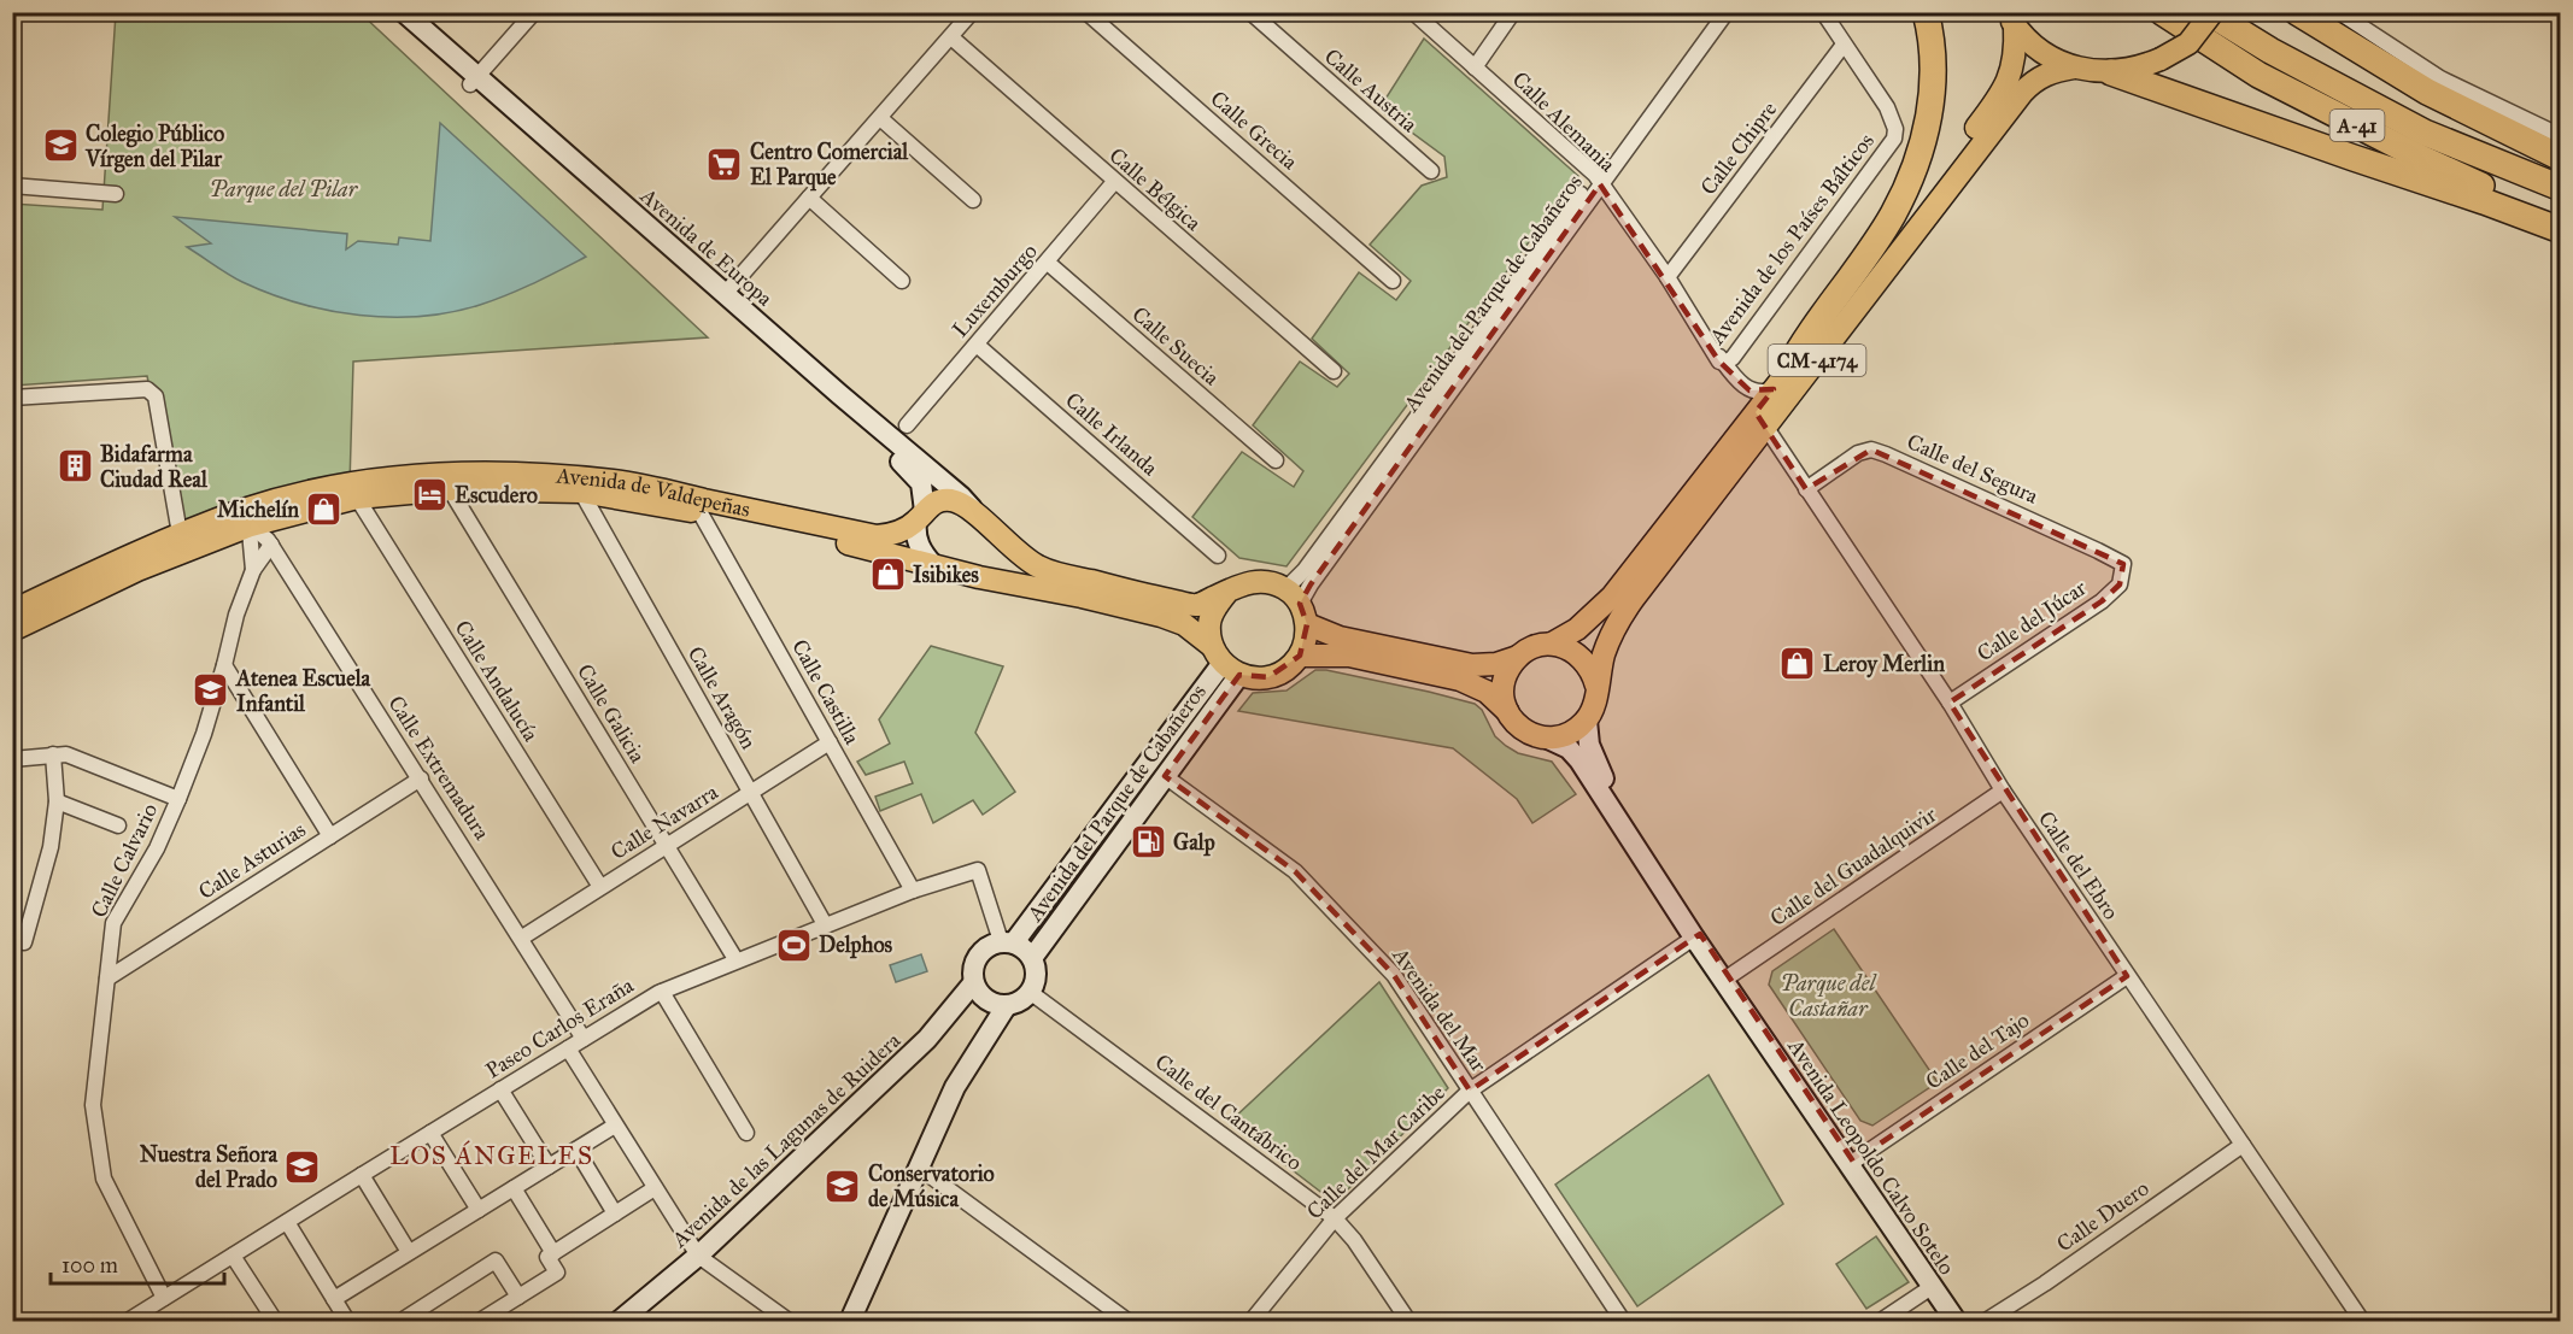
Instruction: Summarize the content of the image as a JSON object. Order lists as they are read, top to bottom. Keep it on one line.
{"streets":{"highway":["A-41"],"main road":["Avenida de Europa","Avenida del Parque de Cabañeros","CM-4174","Avenida de Valdepeñas","Avenida de las Lagunas de Ruidera","Avenida Leopoldo Calvo Sotelo"],"street":["Calle Austria","Calle Alemania","Calle Grecia","Calle Chipre","Calle Bélgica","Avenida de los Países Bálticos","Luxemburgo","Calle Suecia","Calle Irlanda","Calle del Segura","Calle del Júcar","Calle Andalucía","Calle Castilla","Calle Aragón","Calle Galicia","Calle Extremadura","Calle Navarra","Calle Calvario","Calle Asturias","Calle del Ebro","Calle del Guadalquivir","Avenida del Mar","Paseo Carlos Eraña","Calle del Tajo","Calle del Cantábrico","Calle del Mar Caribe","Calle Duero"]},"crossings":[["Calle Alemania","Calle Chipre"],["Calle Alemania","Avenida de los Países Bálticos"],["Calle Alemania","Avenida del Parque de Cabañeros"],["Calle Alemania","CM-4174"],["Calle Chipre","Avenida de los Países Bálticos"],["Calle Bélgica","Luxemburgo"],["Avenida de Europa","Avenida de Valdepeñas"],["Luxemburgo","Calle Suecia"],["Luxemburgo","Calle Irlanda"],["Avenida del Parque de Cabañeros","Avenida de Valdepeñas"],["Avenida del Parque de Cabañeros","Avenida del Mar"],["Avenida del Parque de Cabañeros","Paseo Carlos Eraña"],["Avenida del Parque de Cabañeros","Calle del Cantábrico"],["Avenida del Parque de Cabañeros","Avenida de las Lagunas de Ruidera"],["CM-4174","Calle del Ebro"],["CM-4174","Avenida Leopoldo Calvo Sotelo"],["Calle del Segura","Calle del Júcar"],["Calle del Segura","Calle del Ebro"],["Avenida de Valdepeñas","Calle Andalucía"],["Avenida de Valdepeñas","Calle Castilla"],["Avenida de Valdepeñas","Calle Aragón"],["Avenida de Valdepeñas","Calle Galicia"],["Avenida de Valdepeñas","Calle Extremadura"],["Avenida de Valdepeñas","Calle Calvario"],["Calle del Júcar","Calle del Ebro"],["Calle Andalucía","Calle Navarra"],["Calle Castilla","Calle Navarra"],["Calle Castilla","Paseo Carlos Eraña"],["Calle Aragón","Calle Navarra"],["Calle Aragón","Paseo Carlos Eraña"],["Calle Galicia","Calle Navarra"],["Calle Galicia","Paseo Carlos Eraña"],["Calle Extremadura","Calle Navarra"],["Calle Extremadura","Calle Calvario"],["Calle Extremadura","Calle Asturias"],["Calle Extremadura","Paseo Carlos Eraña"],["Calle Calvario","Calle Asturias"],["Calle Calvario","Paseo Carlos Eraña"],["Calle del Ebro","Calle del Guadalquivir"],["Calle del Ebro","Calle del Tajo"],["Calle del Ebro","Calle Duero"],["Calle del Guadalquivir","Avenida Leopoldo Calvo Sotelo"],["Avenida del Mar","Calle del Mar Caribe"],["Paseo Carlos Eraña","Calle del Cantábrico"],["Paseo Carlos Eraña","Avenida de las Lagunas de Ruidera"],["Calle del Tajo","Avenida Leopoldo Calvo Sotelo"],["Calle del Cantábrico","Avenida de las Lagunas de Ruidera"],["Calle del Cantábrico","Calle del Mar Caribe"],["Calle del Mar Caribe","Avenida Leopoldo Calvo Sotelo"]],"districts":["LOS ÁNGELES"],"parks":["Parque del Pilar","Parque del Castañar"],"places":{"school or university":["Colegio Público Vírgen del Pilar","Atenea Escuela Infantil","Nuestra Señora del Prado","Conservatorio de Música"],"supermarket":["Centro Comercial El Parque"],"building":["Bidafarma Ciudad Real"],"hotel":["Escudero"],"shop":["Michelín","Isibikes","Leroy Merlin"],"fuel station":["Galp"],"sports":["Delphos"]},"scale_bar":"100 m"}
